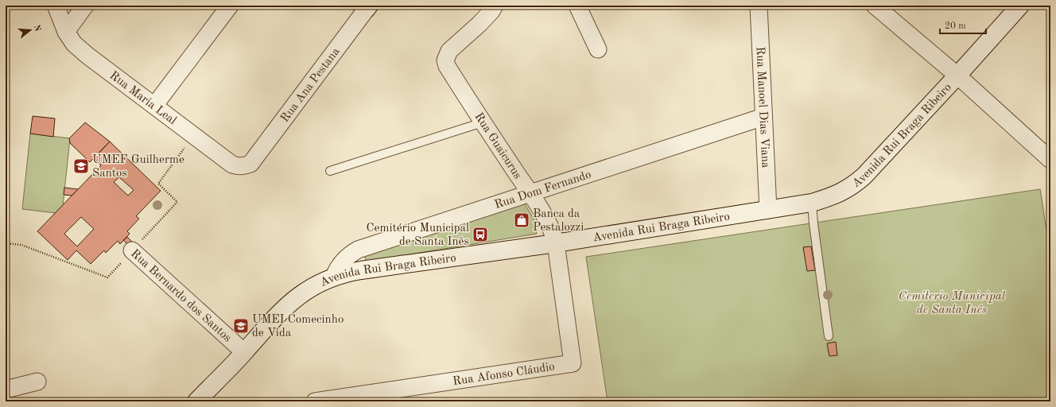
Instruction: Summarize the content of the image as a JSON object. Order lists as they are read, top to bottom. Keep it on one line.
{"streets":{"main road":["Avenida Rui Braga Ribeiro"],"street":["Rua Ana Pestana","Rua Maria Leal","Rua Manoel Dias Viana","Rua Guaicurus","Rua Dom Fernando","Rua Bernardo dos Santos","Rua Afonso Cláudio"]},"crossings":[["Rua Ana Pestana","Rua Maria Leal"],["Rua Maria Leal","Rua Bernardo dos Santos"],["Rua Manoel Dias Viana","Avenida Rui Braga Ribeiro"],["Rua Manoel Dias Viana","Rua Dom Fernando"],["Avenida Rui Braga Ribeiro","Rua Guaicurus"],["Avenida Rui Braga Ribeiro","Rua Dom Fernando"],["Avenida Rui Braga Ribeiro","Rua Bernardo dos Santos"],["Avenida Rui Braga Ribeiro","Rua Afonso Cláudio"],["Rua Guaicurus","Rua Dom Fernando"],["Rua Guaicurus","Rua Afonso Cláudio"]],"parks":["Cemiterio Municipal de Santa Inês"],"places":{"school or university":["UMEF Guilherme Santos","UMEI Comecinho de Vida"],"shop":["Banca da Pestalozzi"],"bus stop":["Cemitério Municipal de Santa Inês"]},"scale_bar":"20 m","north":"right"}
